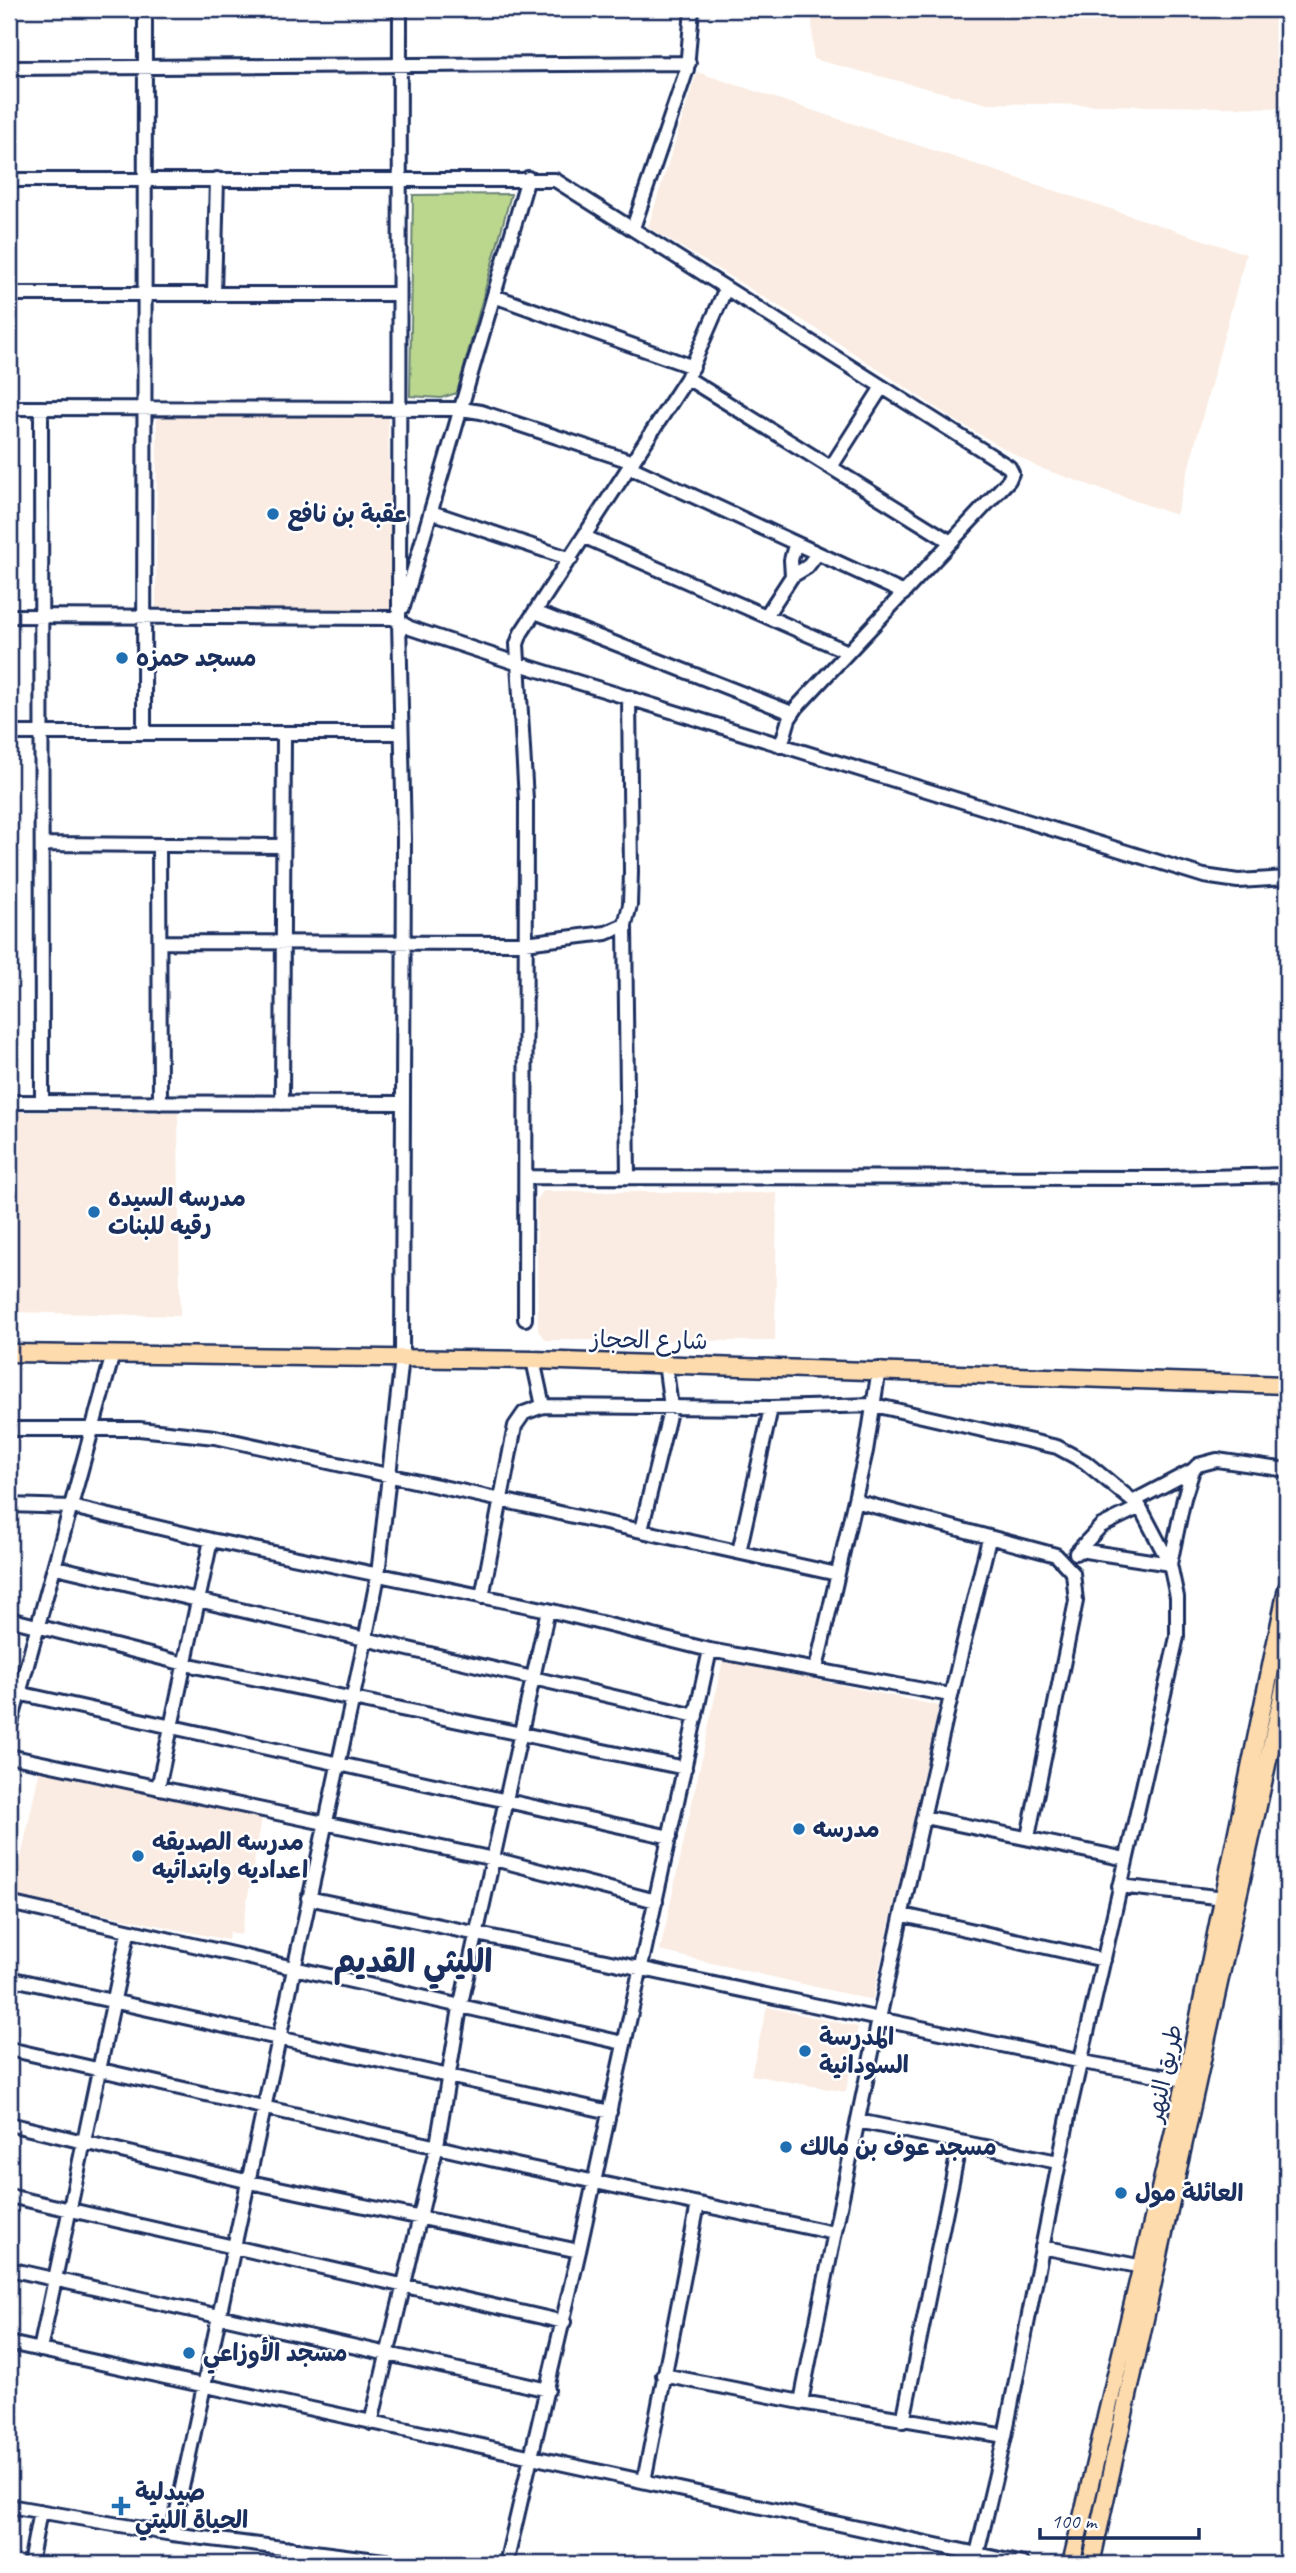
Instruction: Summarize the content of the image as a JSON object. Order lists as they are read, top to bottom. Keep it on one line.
{"streets":{"main road":["شارع الحجاز","طريق النهر"]},"districts":["الليثي القديم"],"places":{"other":["عقبة بن نافع","مسجد حمزه","مدرسه السيده رقيه للبنات","مدرسه","مدرسه الصديقه اعداديه وابتدائيه","المدرسة السودانية","مسجد عوف بن مالك","العائلة مول","مسجد الأوزاعي"],"health":["صيدلية الحياة الليتي"]},"scale_bar":"100 m"}
